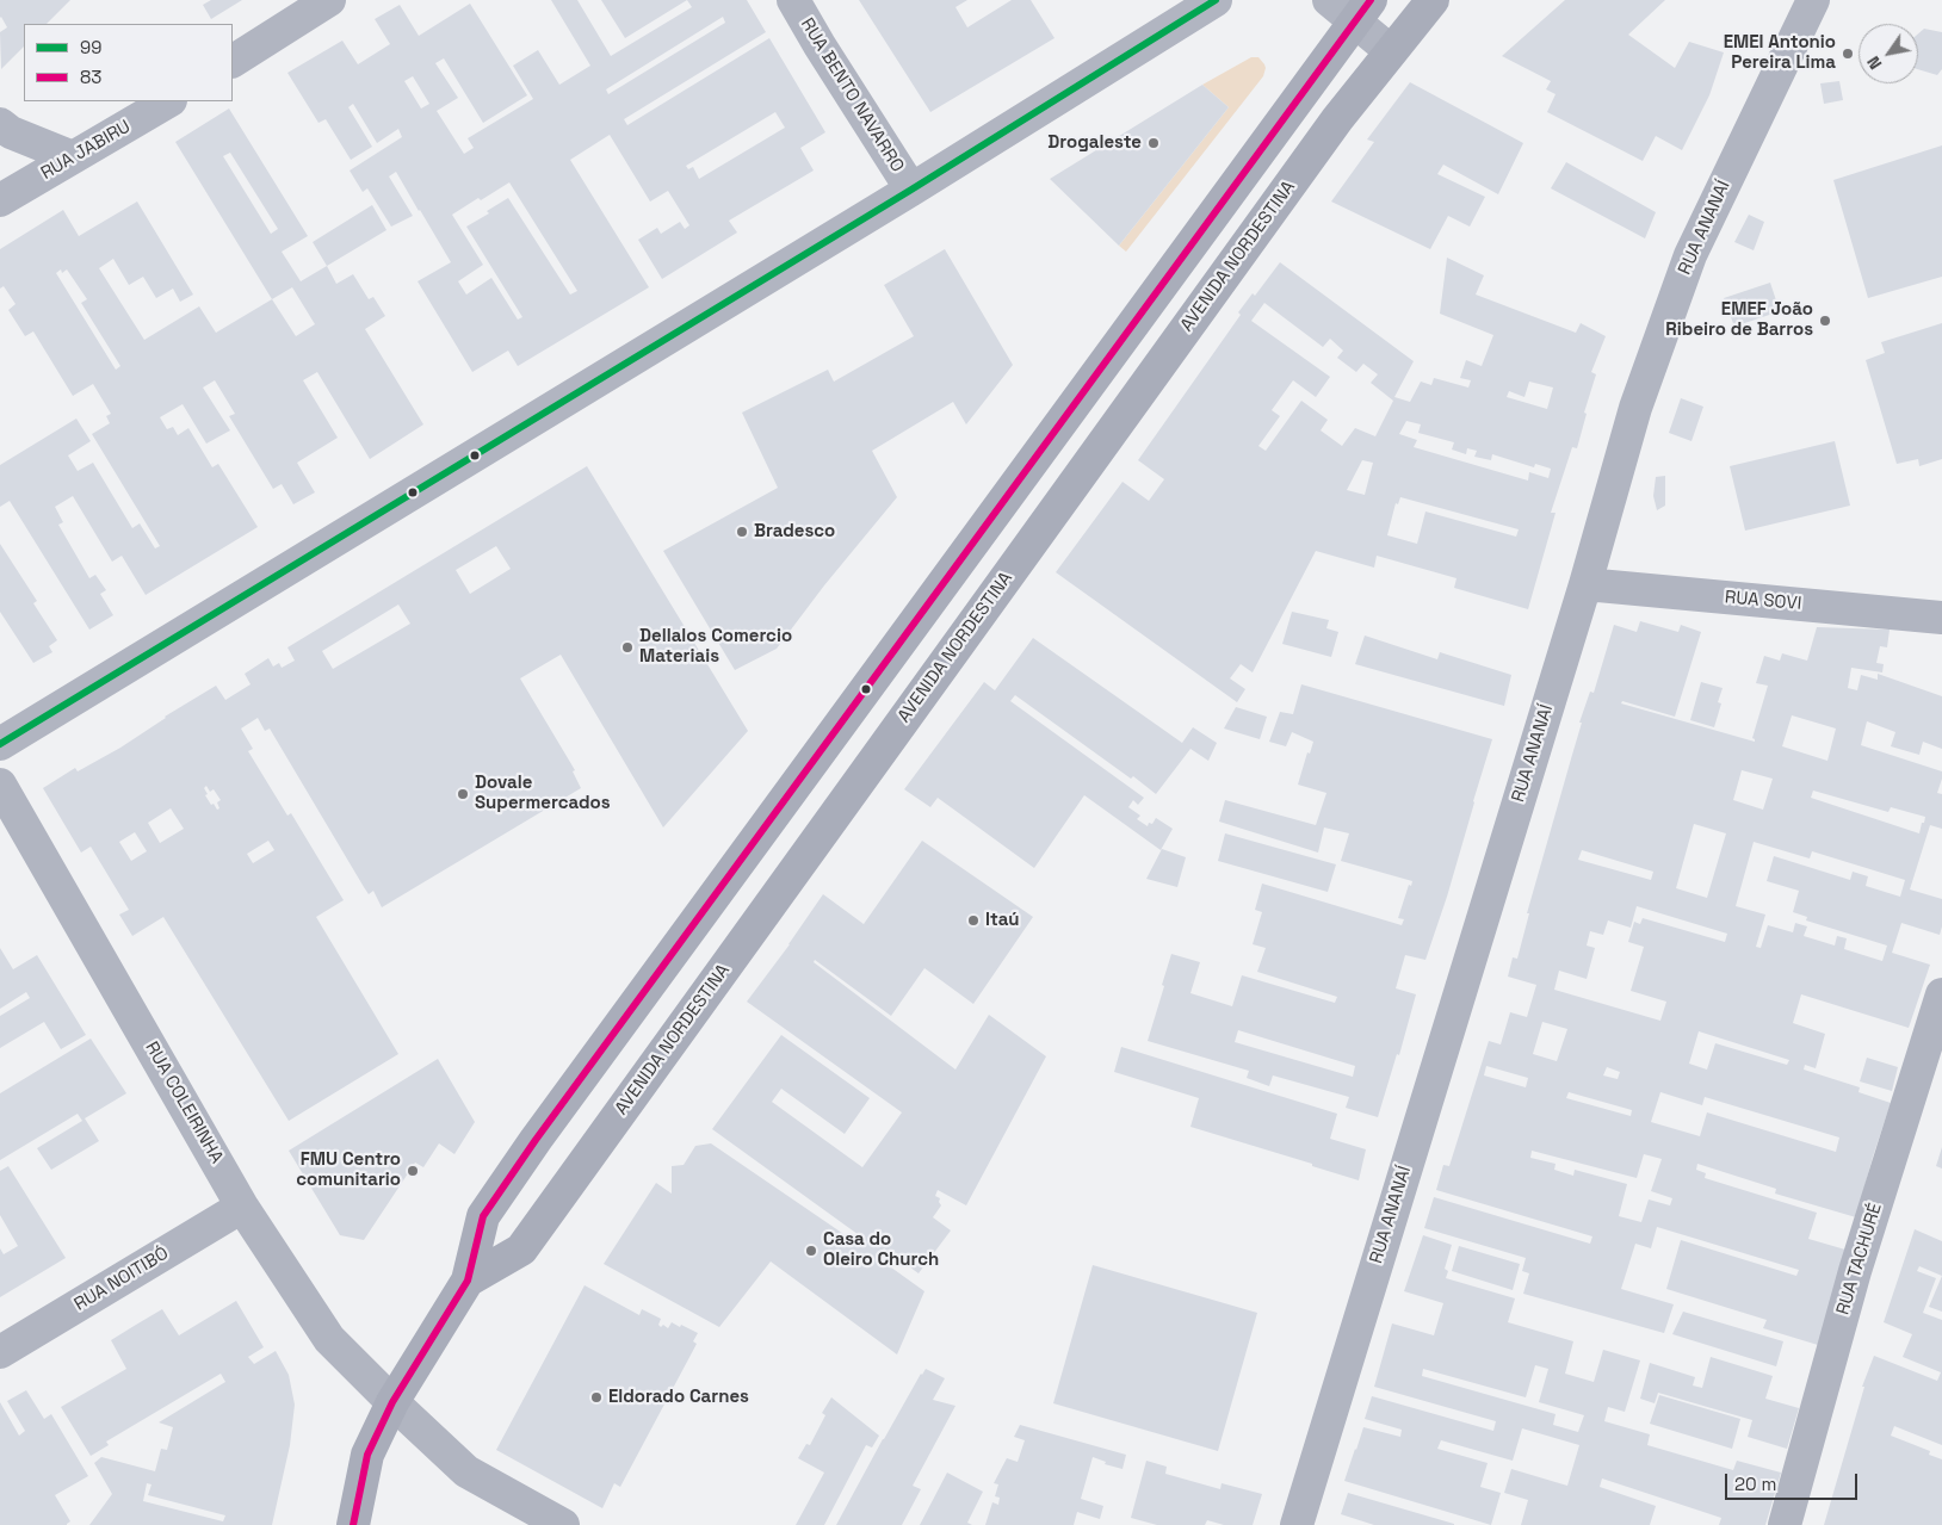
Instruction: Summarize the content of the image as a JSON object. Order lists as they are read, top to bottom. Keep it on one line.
{"streets":{"main road":["AVENIDA NORDESTINA"],"street":["RUA BENTO NAVARRO","RUA JABIRU","RUA ANANAÍ","RUA SOVI","RUA COLEIRINHA","RUA TACHURÉ","RUA NOITIBÓ"]},"crossings":[["RUA ANANAÍ","RUA SOVI"],["AVENIDA NORDESTINA","RUA COLEIRINHA"],["RUA COLEIRINHA","RUA NOITIBÓ"]],"places":["EMEI Antonio Pereira Lima","Drogaleste","EMEF João Ribeiro de Barros","Bradesco","Dellalos Comercio Materiais","Dovale Supermercados","Itaú","FMU Centro comunitario","Casa do Oleiro Church","Eldorado Carnes"],"lines":["transit line 99","transit line 83"],"legend":["99","83"],"scale_bar":"20 m","north":"bottom left"}
